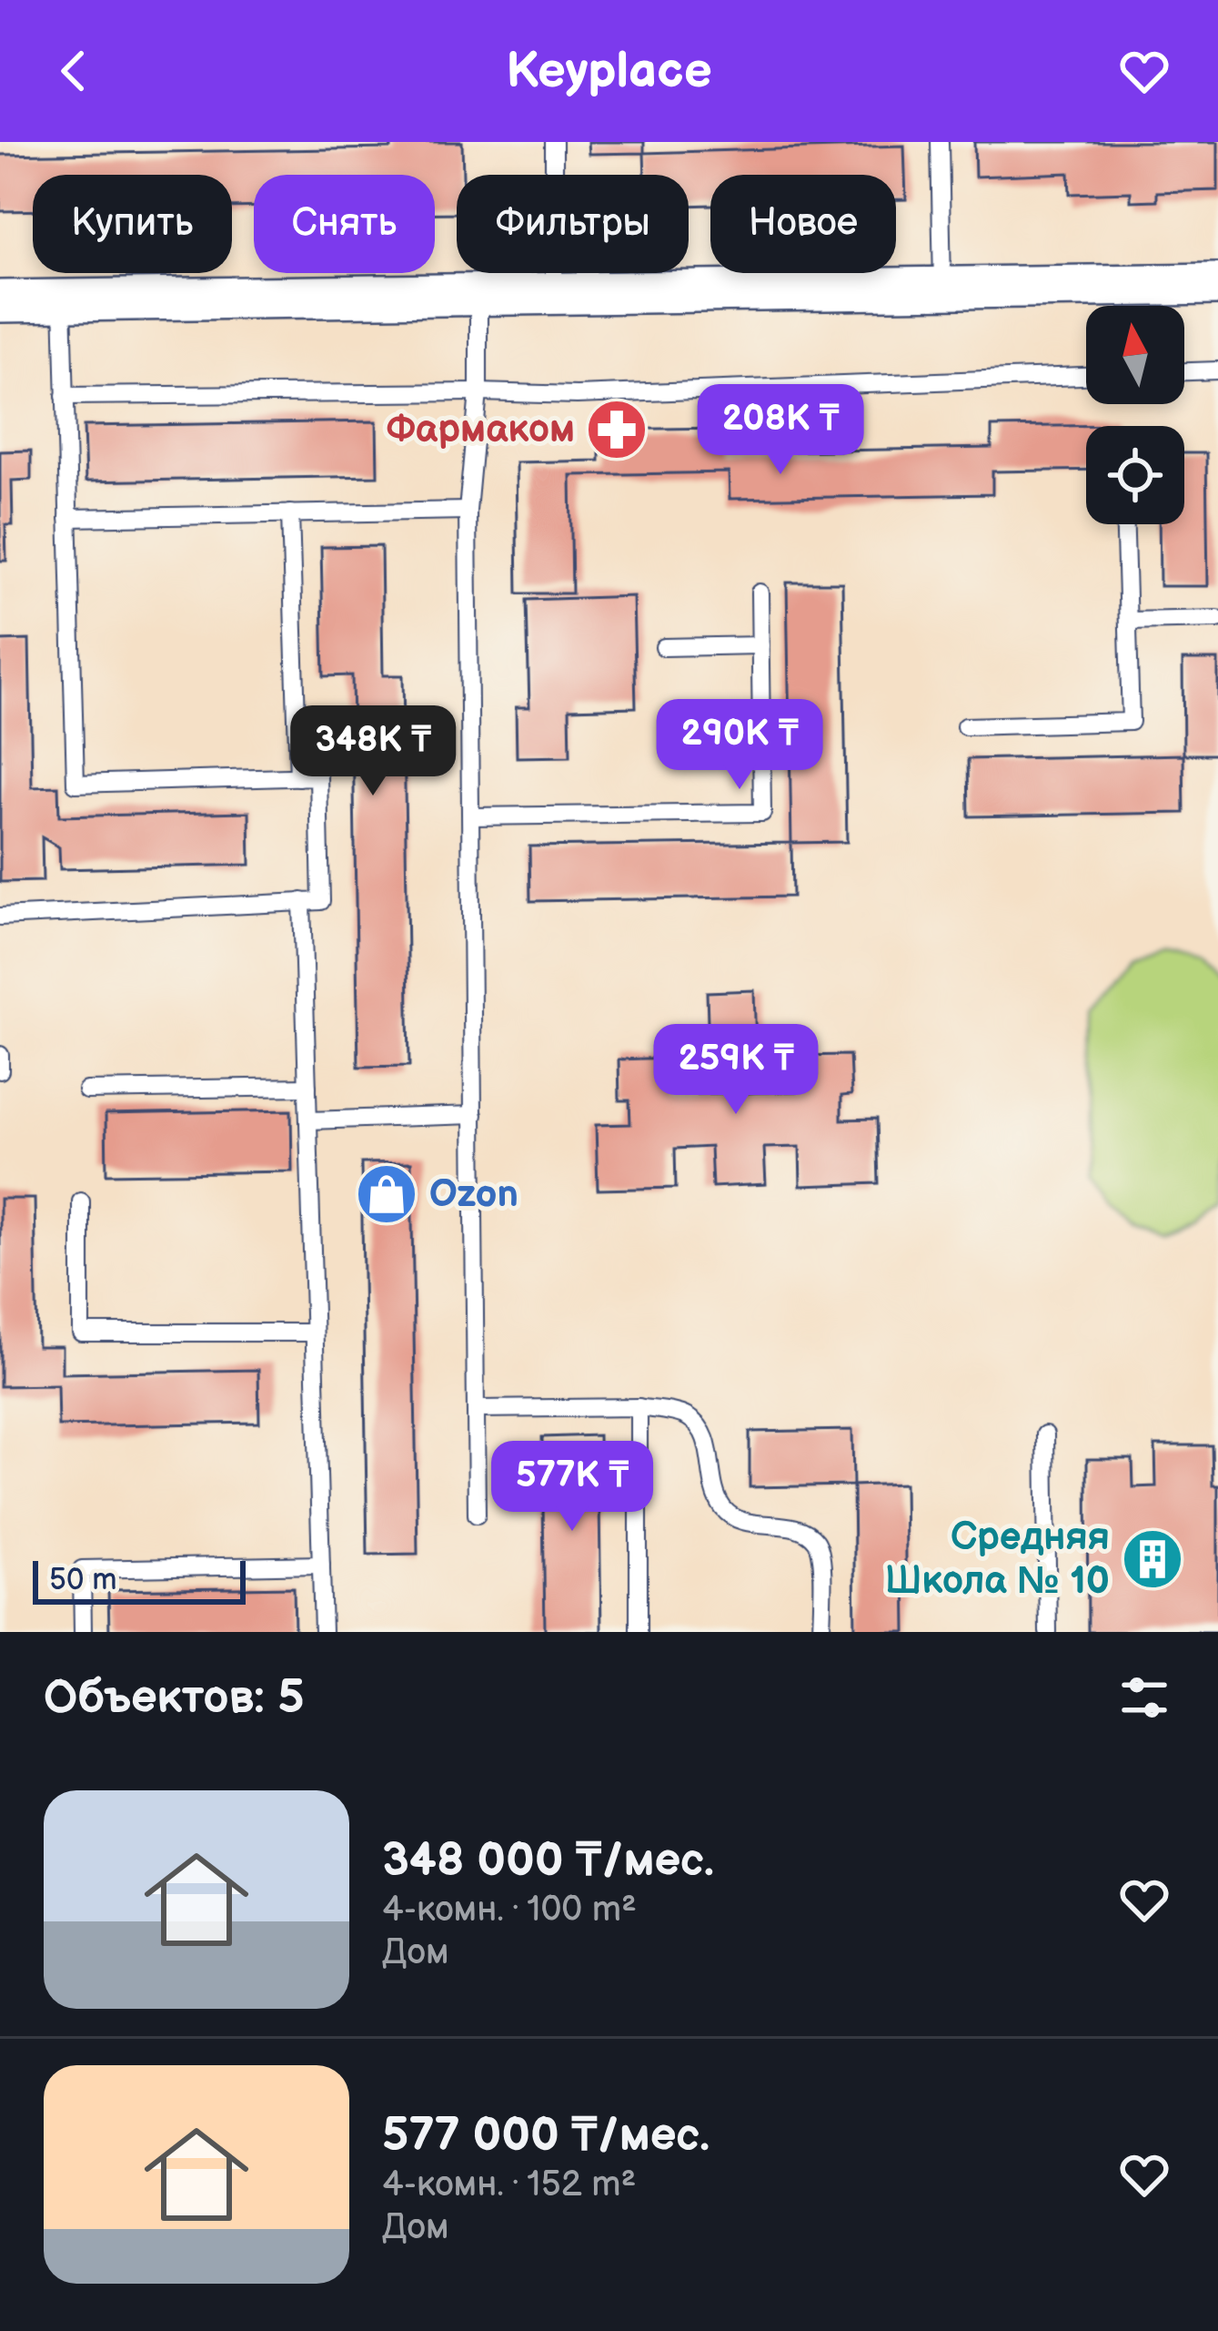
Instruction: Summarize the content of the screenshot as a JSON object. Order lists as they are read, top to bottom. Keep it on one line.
{"places":{"pharmacy":["Фармаком"],"shop":["Ozon"],"building":["Средняя Школа № 10"]},"scale_bar":"50 m","north":"top","page":{"header":"Keyplace","chip":["Купить","Снять","Фильтры","Новое"],"price":["208K ₸","290K ₸","348K ₸","259K ₸","577K ₸"],"scale":"50 m","heading":"Объектов: 5","list":[{"name":"348 000 ₸/мес.","note":"4-комн. · 100 m² · Дом"},{"name":"577 000 ₸/мес.","note":"4-комн. · 152 m² · Дом"}]}}
